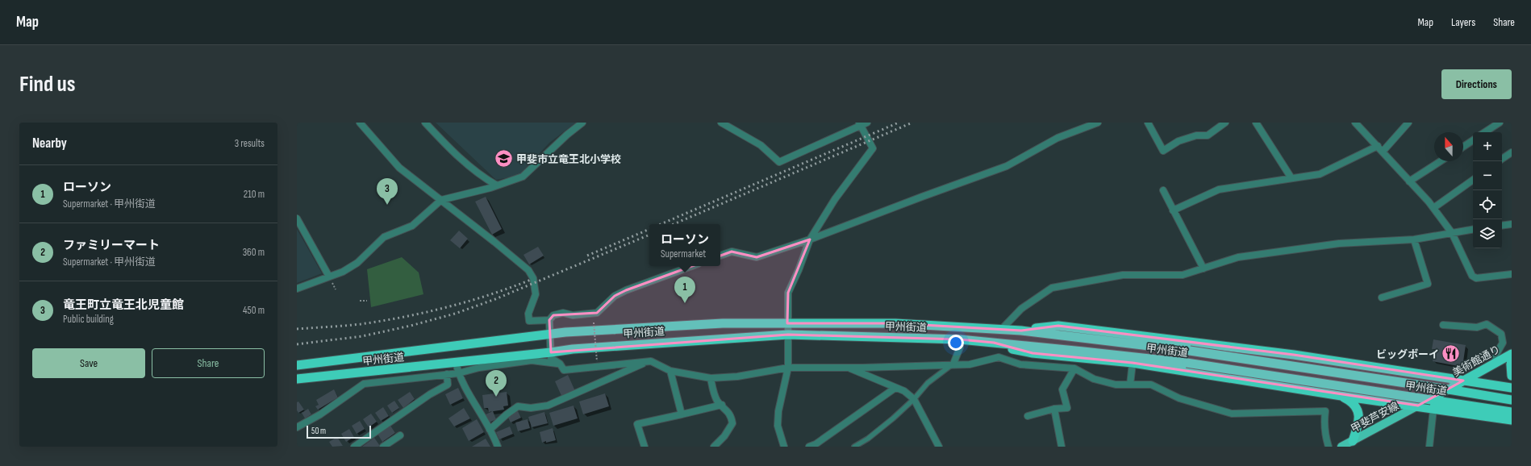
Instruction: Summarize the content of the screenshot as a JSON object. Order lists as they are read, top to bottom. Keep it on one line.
{"streets":{"highway":["甲州街道","美術館通り"],"main road":["甲斐芦安線"]},"crossings":[["甲州街道","美術館通り"],["美術館通り","甲斐芦安線"]],"places":{"school or university":["甲斐市立竜王北小学校"],"restaurant":["ビッグボーイ"]},"scale_bar":"50 m","north":"top","page":{"header":"Map","nav":["Map","Layers","Share"],"buttons":["Directions",["Save","Share"]],"title":"Find us","heading":["Nearby","3 results"],"map_buttons":["+","−"],"list":[{"mark":"1","name":"ローソン","note":"Supermarket · 甲州街道","value":"210 m"},{"mark":"2","name":"ファミリーマート","note":"Supermarket · 甲州街道","value":"360 m"},{"mark":"3","name":"竜王町立竜王北児童館","note":"Public building","value":"450 m"}],"pins":["3","1","2"],"popup":["ローソン","Supermarket"],"scale":"50 m"}}
